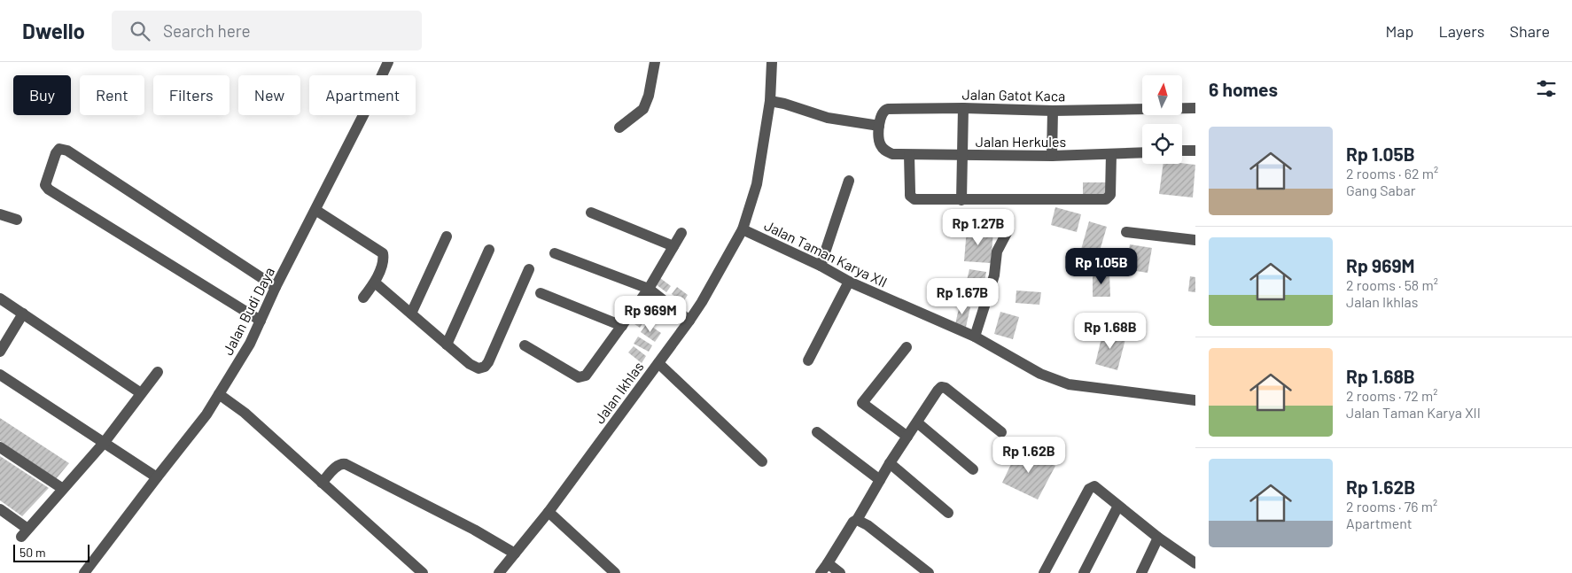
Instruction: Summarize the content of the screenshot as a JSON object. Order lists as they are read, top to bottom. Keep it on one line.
{"streets":{"street":["Jalan Gatot Kaca","Jalan Herkules","Jalan Taman Karya XII","Jalan Budi Daya","Jalan Ikhlas"]},"crossings":[["Jalan Gatot Kaca","Jalan Herkules"],["Jalan Taman Karya XII","Jalan Ikhlas"]],"scale_bar":"50 m","north":"top","page":{"header":"Dwello","search":"Search here","nav":["Map","Layers","Share"],"heading":"6 homes","chip":["Buy","Rent","Filters","New","Apartment"],"list":[{"name":"Rp 1.05B","note":"2 rooms · 62 m² · Gang Sabar"},{"name":"Rp 969M","note":"2 rooms · 58 m² · Jalan Ikhlas"},{"name":"Rp 1.68B","note":"2 rooms · 72 m² · Jalan Taman Karya XII"},{"name":"Rp 1.62B","note":"2 rooms · 76 m² · Apartment"}],"price":["Rp 1.27B","Rp 1.05B","Rp 1.67B","Rp 969M","Rp 1.68B","Rp 1.62B"],"scale":"50 m"}}
